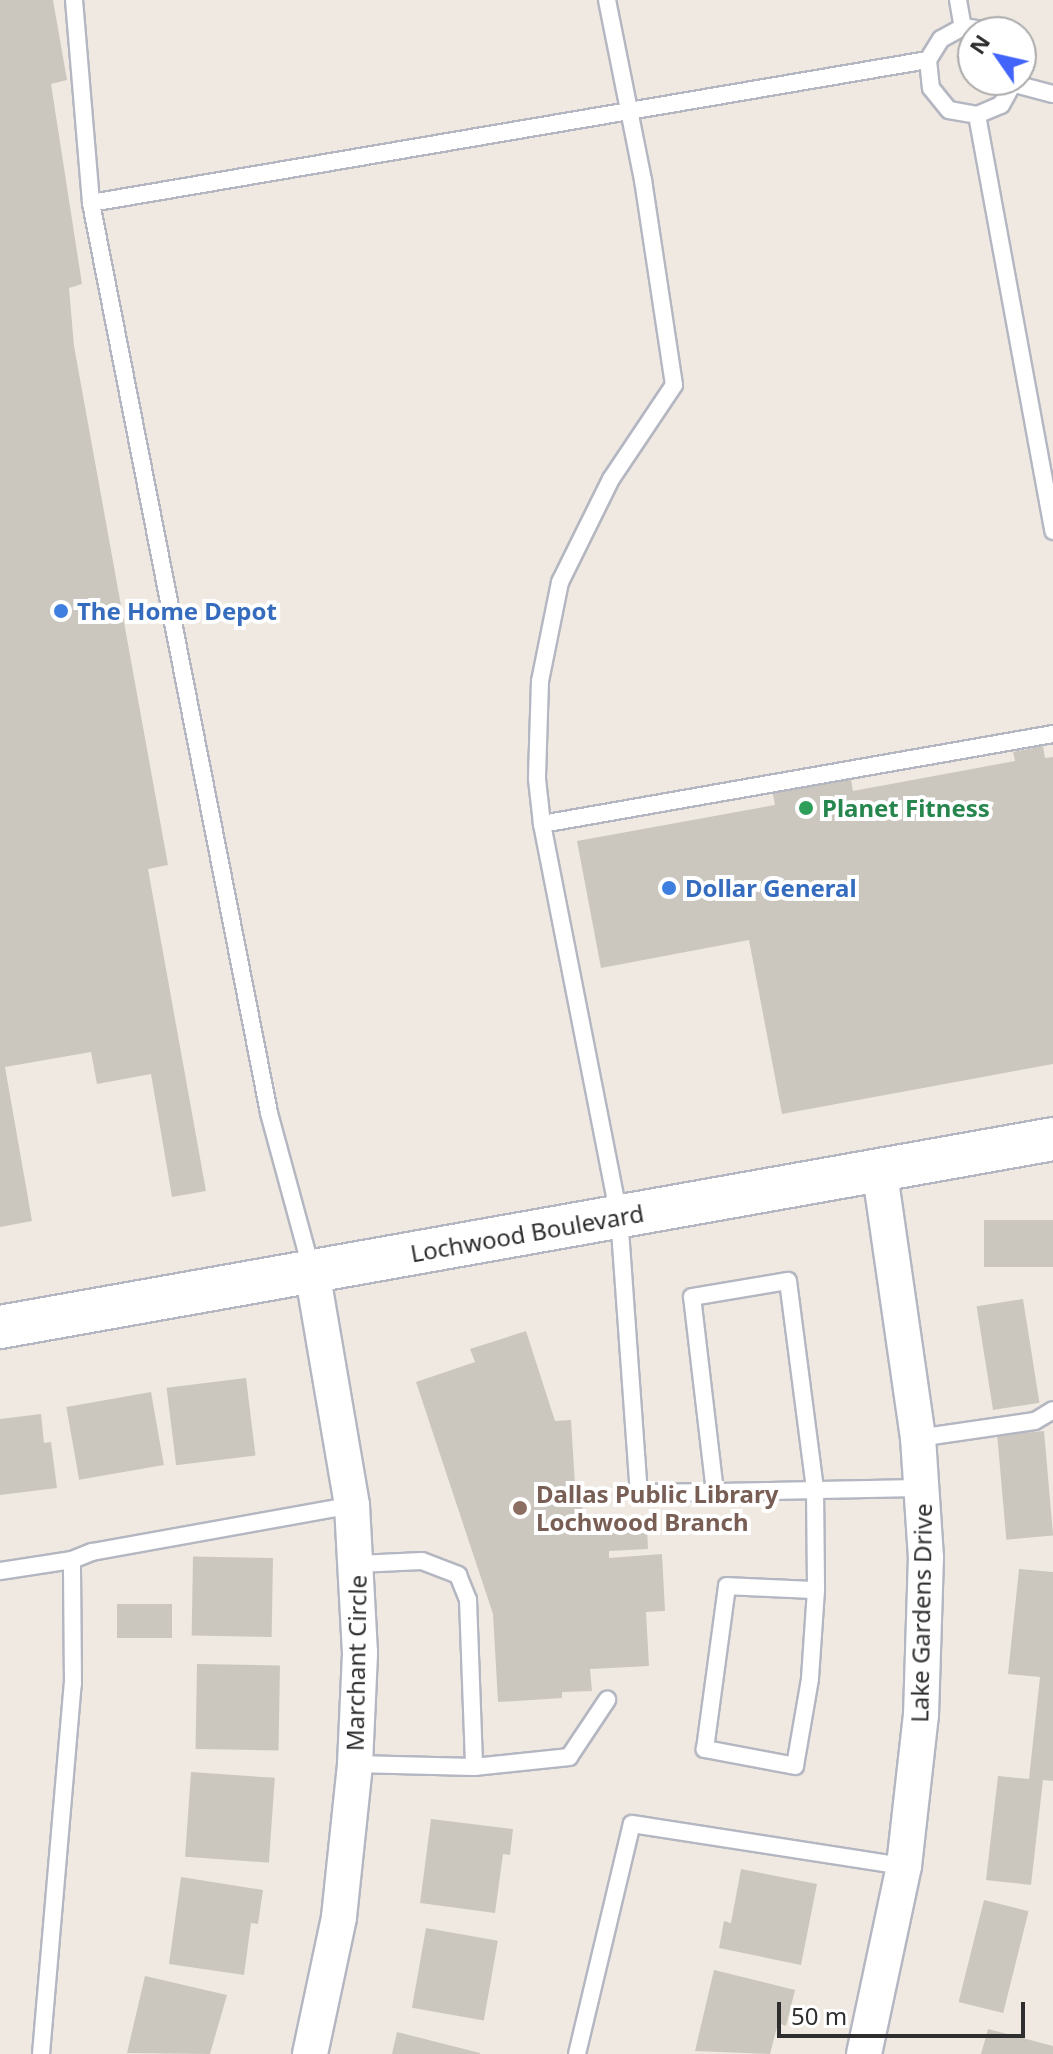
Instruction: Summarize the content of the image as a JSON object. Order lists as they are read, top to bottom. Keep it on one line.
{"streets":{"street":["Lochwood Boulevard","Lake Gardens Drive","Marchant Circle"]},"crossings":[["Lochwood Boulevard","Lake Gardens Drive"],["Lochwood Boulevard","Marchant Circle"]],"places":["The Home Depot","Planet Fitness","Dollar General","Dallas Public Library Lochwood Branch"],"scale_bar":"50 m","north":"top left"}
